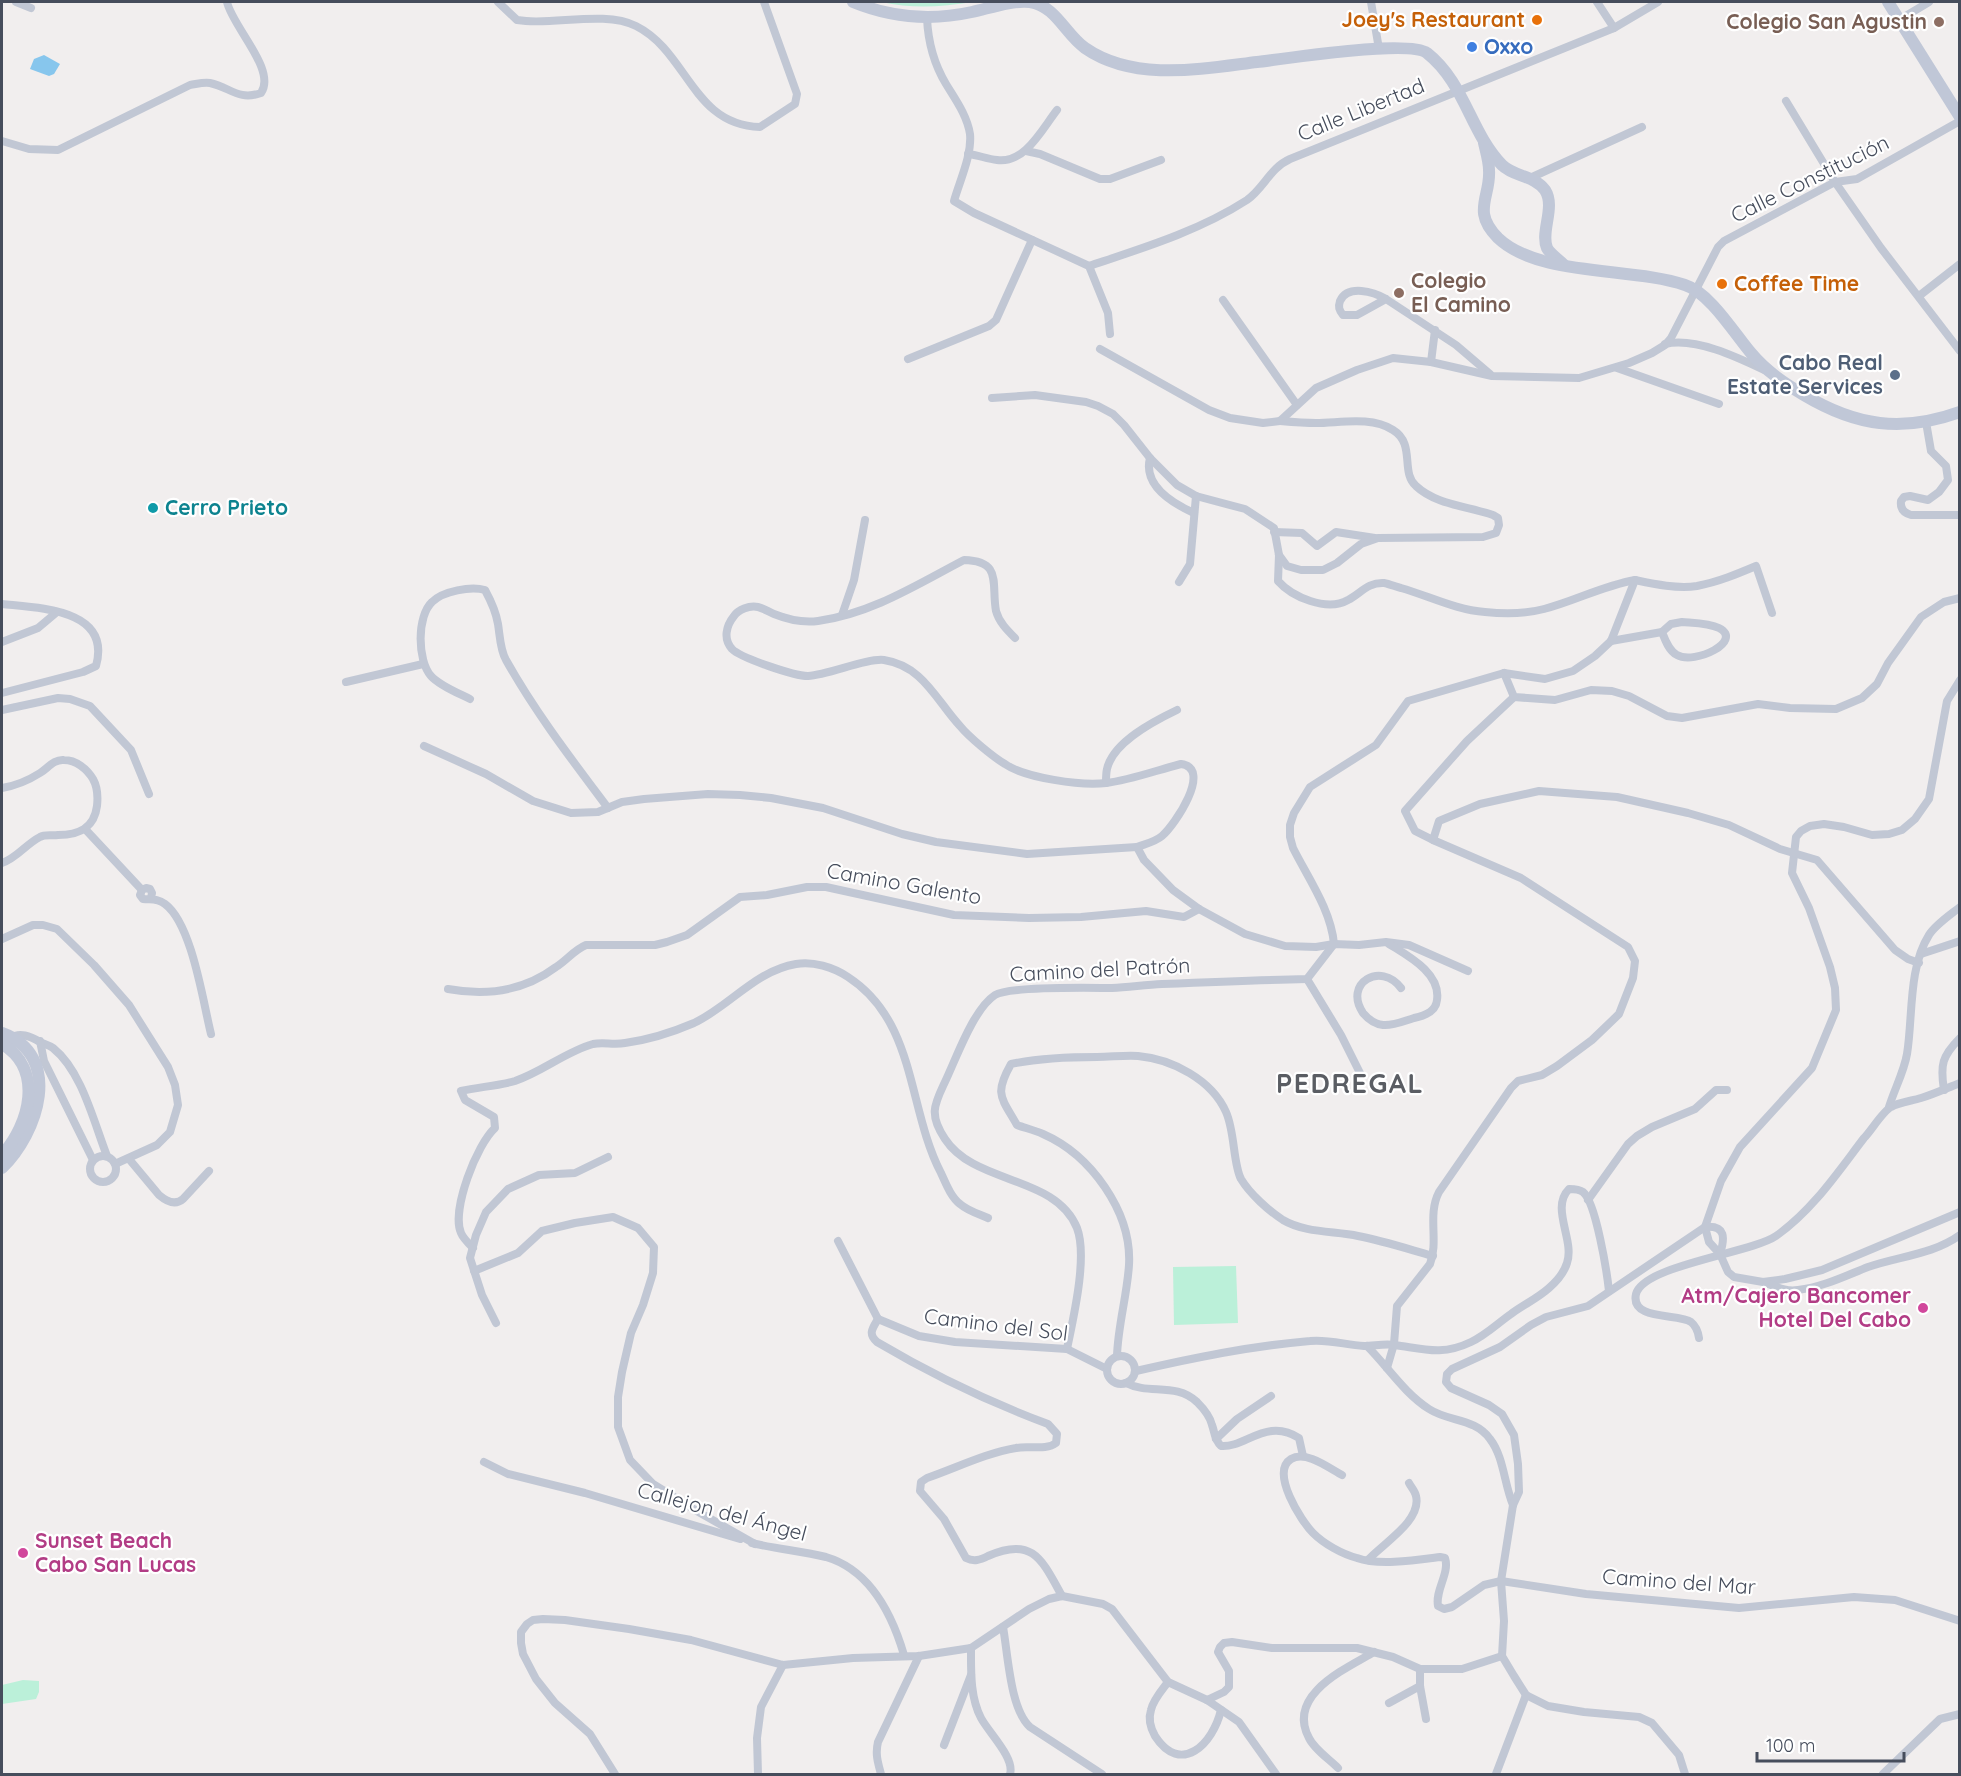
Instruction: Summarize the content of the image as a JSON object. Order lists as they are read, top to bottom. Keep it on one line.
{"streets":{"street":["Calle Libertad","Calle Constitución","Camino Galento","Camino del Patrón","Camino del Sol","Callejon del Ángel","Camino del Mar"]},"districts":["PEDREGAL"],"places":["Joey's Restaurant","Colegio San Agustin","Oxxo","Coffee Time","Colegio El Camino","Cabo Real Estate Services","Cerro Prieto","Atm/Cajero Bancomer Hotel Del Cabo","Sunset Beach Cabo San Lucas"],"scale_bar":"100 m"}
